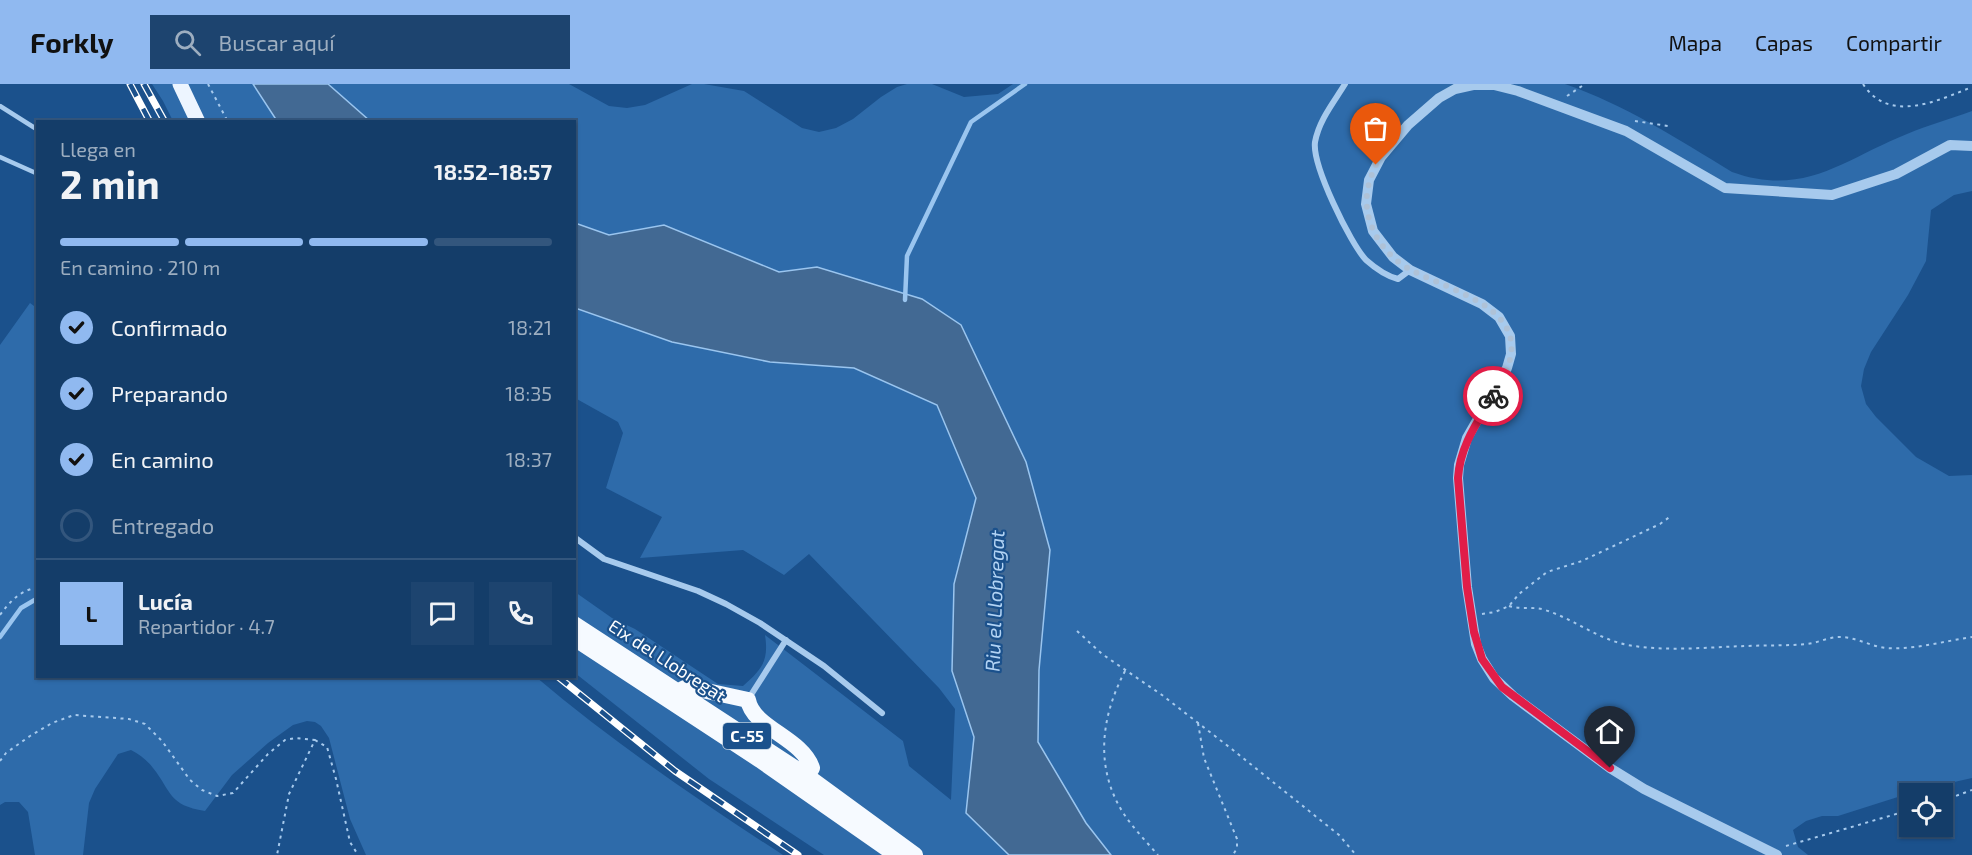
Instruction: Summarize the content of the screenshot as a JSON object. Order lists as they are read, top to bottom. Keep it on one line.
{"streets":{"highway":["Eix del Llobregat","C-55"]},"water":["Riu el Llobregat"],"page":{"header":"Forkly","search":"Buscar aquí","nav":["Mapa","Capas","Compartir"],"heading":["2 min","Llega en","18:52–18:57"],"panel":["Lucía","Repartidor · 4.7"],"bar":"En camino · 210 m","list":[["Confirmado","18:21"],["Preparando","18:35"],["En camino","18:37"],"Entregado"],"round":"L"}}
